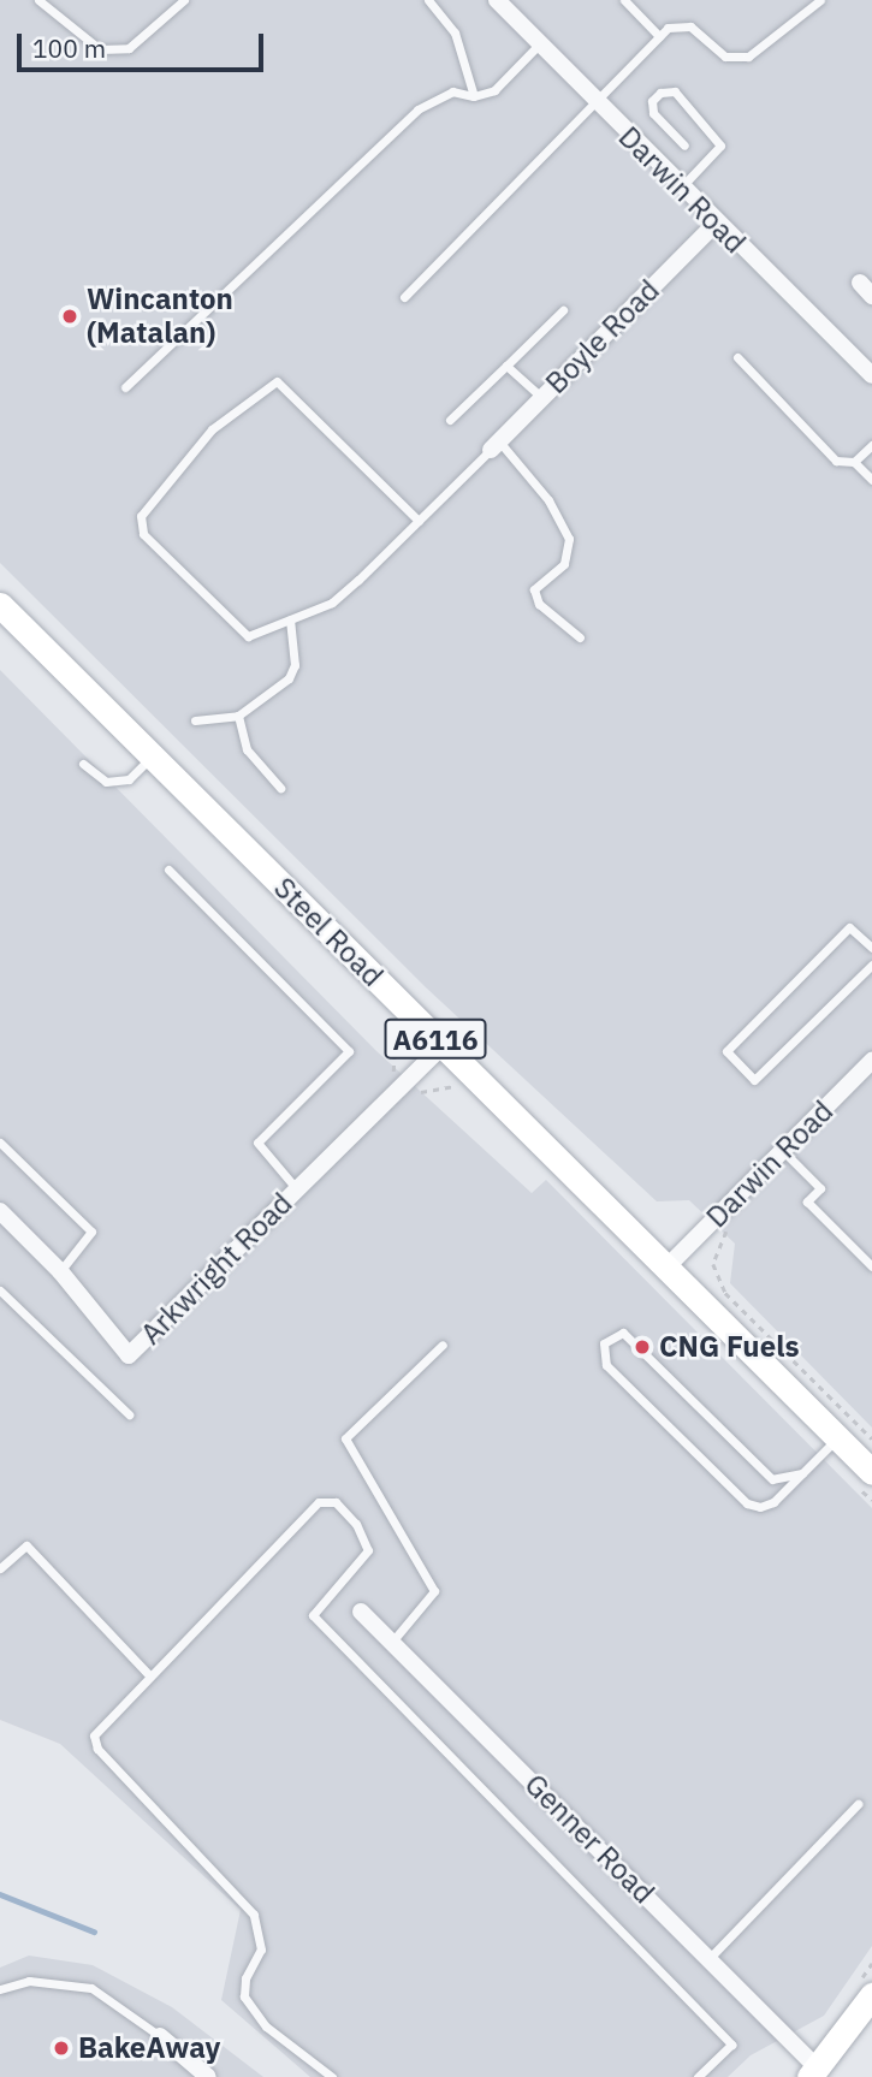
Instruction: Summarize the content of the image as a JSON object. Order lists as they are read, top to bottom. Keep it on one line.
{"streets":{"main road":["Steel Road","A6116"],"street":["Darwin Road","Boyle Road","Arkwright Road","Genner Road"]},"crossings":[["Darwin Road","Boyle Road"],["Darwin Road","Steel Road"],["Steel Road","Arkwright Road"]],"places":["Wincanton (Matalan)","CNG Fuels","BakeAway"],"scale_bar":"100 m"}
